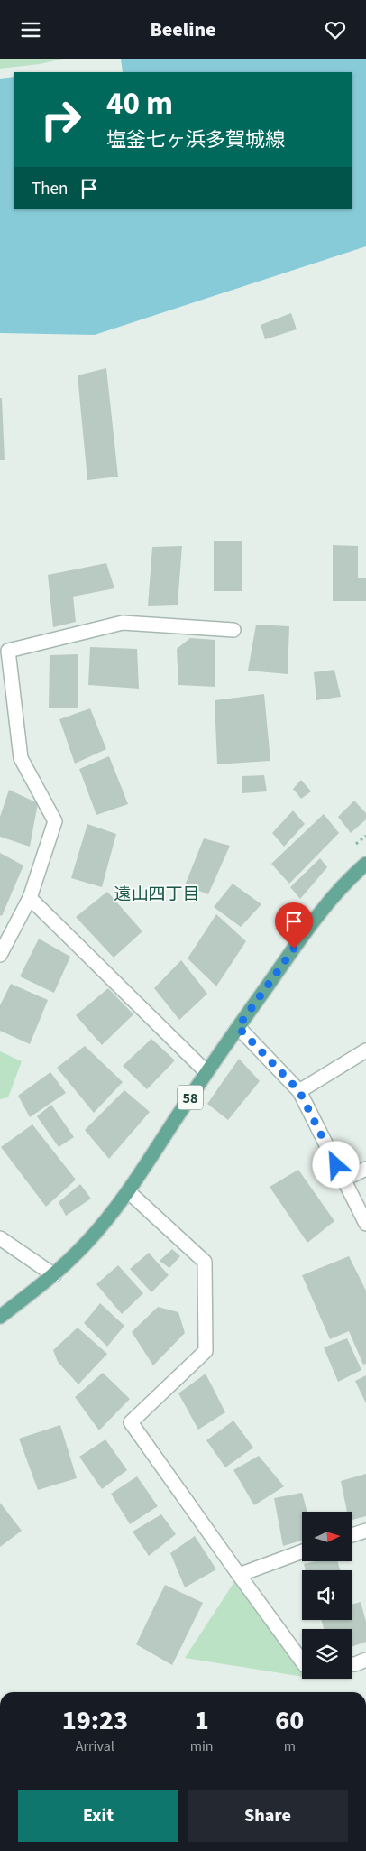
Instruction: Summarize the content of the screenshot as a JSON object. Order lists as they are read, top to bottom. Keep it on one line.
{"streets":{"main road":["58"]},"districts":["遠山四丁目"],"north":"right","page":{"header":"Beeline","turn":["40 m","塩釜七ヶ浜多賀城線"],"then":"Then","eta":["19:23","Arrival","1","min","60","m"],"buttons":["Exit","Share"]}}
